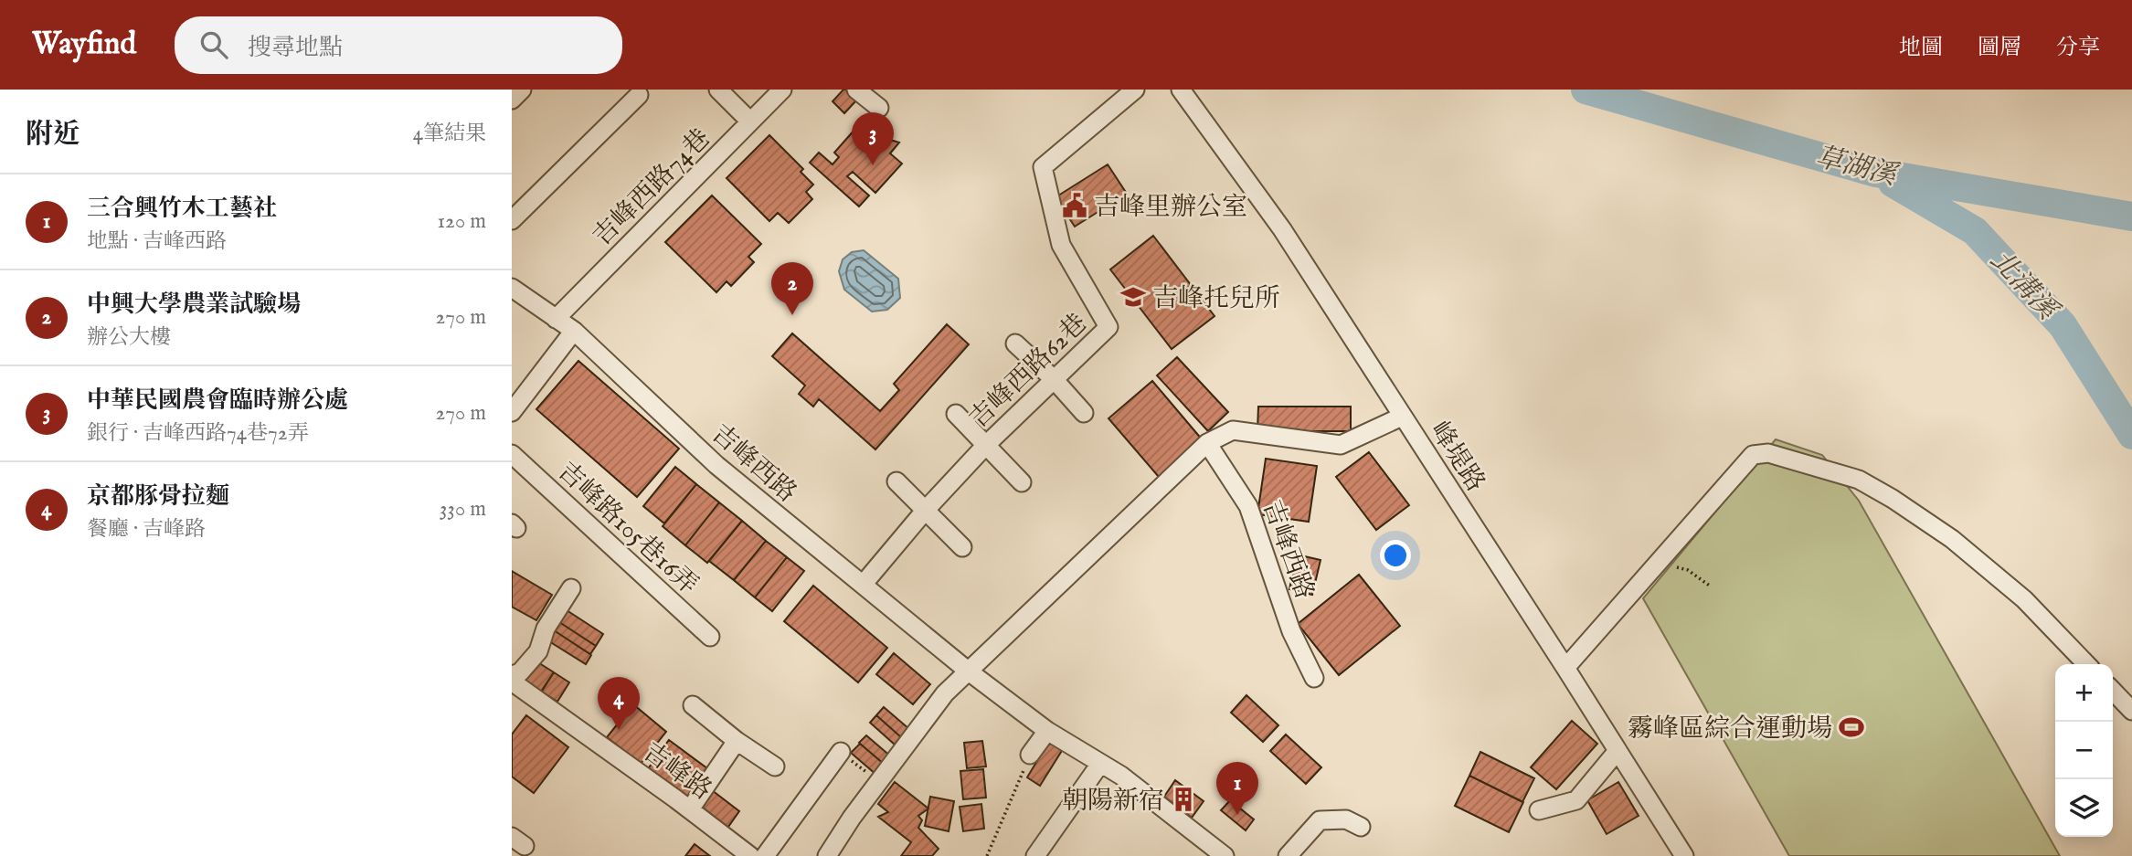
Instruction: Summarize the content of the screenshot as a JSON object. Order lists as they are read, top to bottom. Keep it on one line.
{"streets":{"street":["吉峰西路74巷","吉峰西路62巷","峰堤路","吉峰西路","吉峰路105巷16弄","吉峰路"]},"crossings":[["吉峰西路74巷","吉峰西路"],["吉峰西路62巷","吉峰西路"]],"water":["草湖溪","北溝溪"],"places":{"public building":["吉峰里辦公室"],"school or university":["吉峰托兒所"],"sports":["霧峰區綜合運動場"],"building":["朝陽新宿"]},"page":{"header":"Wayfind","search":"搜尋地點","nav":["地圖","圖層","分享"],"heading":["附近","4筆結果"],"pins":["3","2","4","1"],"list":[{"mark":"1","name":"三合興竹木工藝社","note":"地點 · 吉峰西路","value":"120 m"},{"mark":"2","name":"中興大學農業試驗場","note":"辦公大樓","value":"270 m"},{"mark":"3","name":"中華民國農會臨時辦公處","note":"銀行 · 吉峰西路74巷72弄","value":"270 m"},{"mark":"4","name":"京都豚骨拉麵","note":"餐廳 · 吉峰路","value":"330 m"}],"map_buttons":["+","−"]}}
